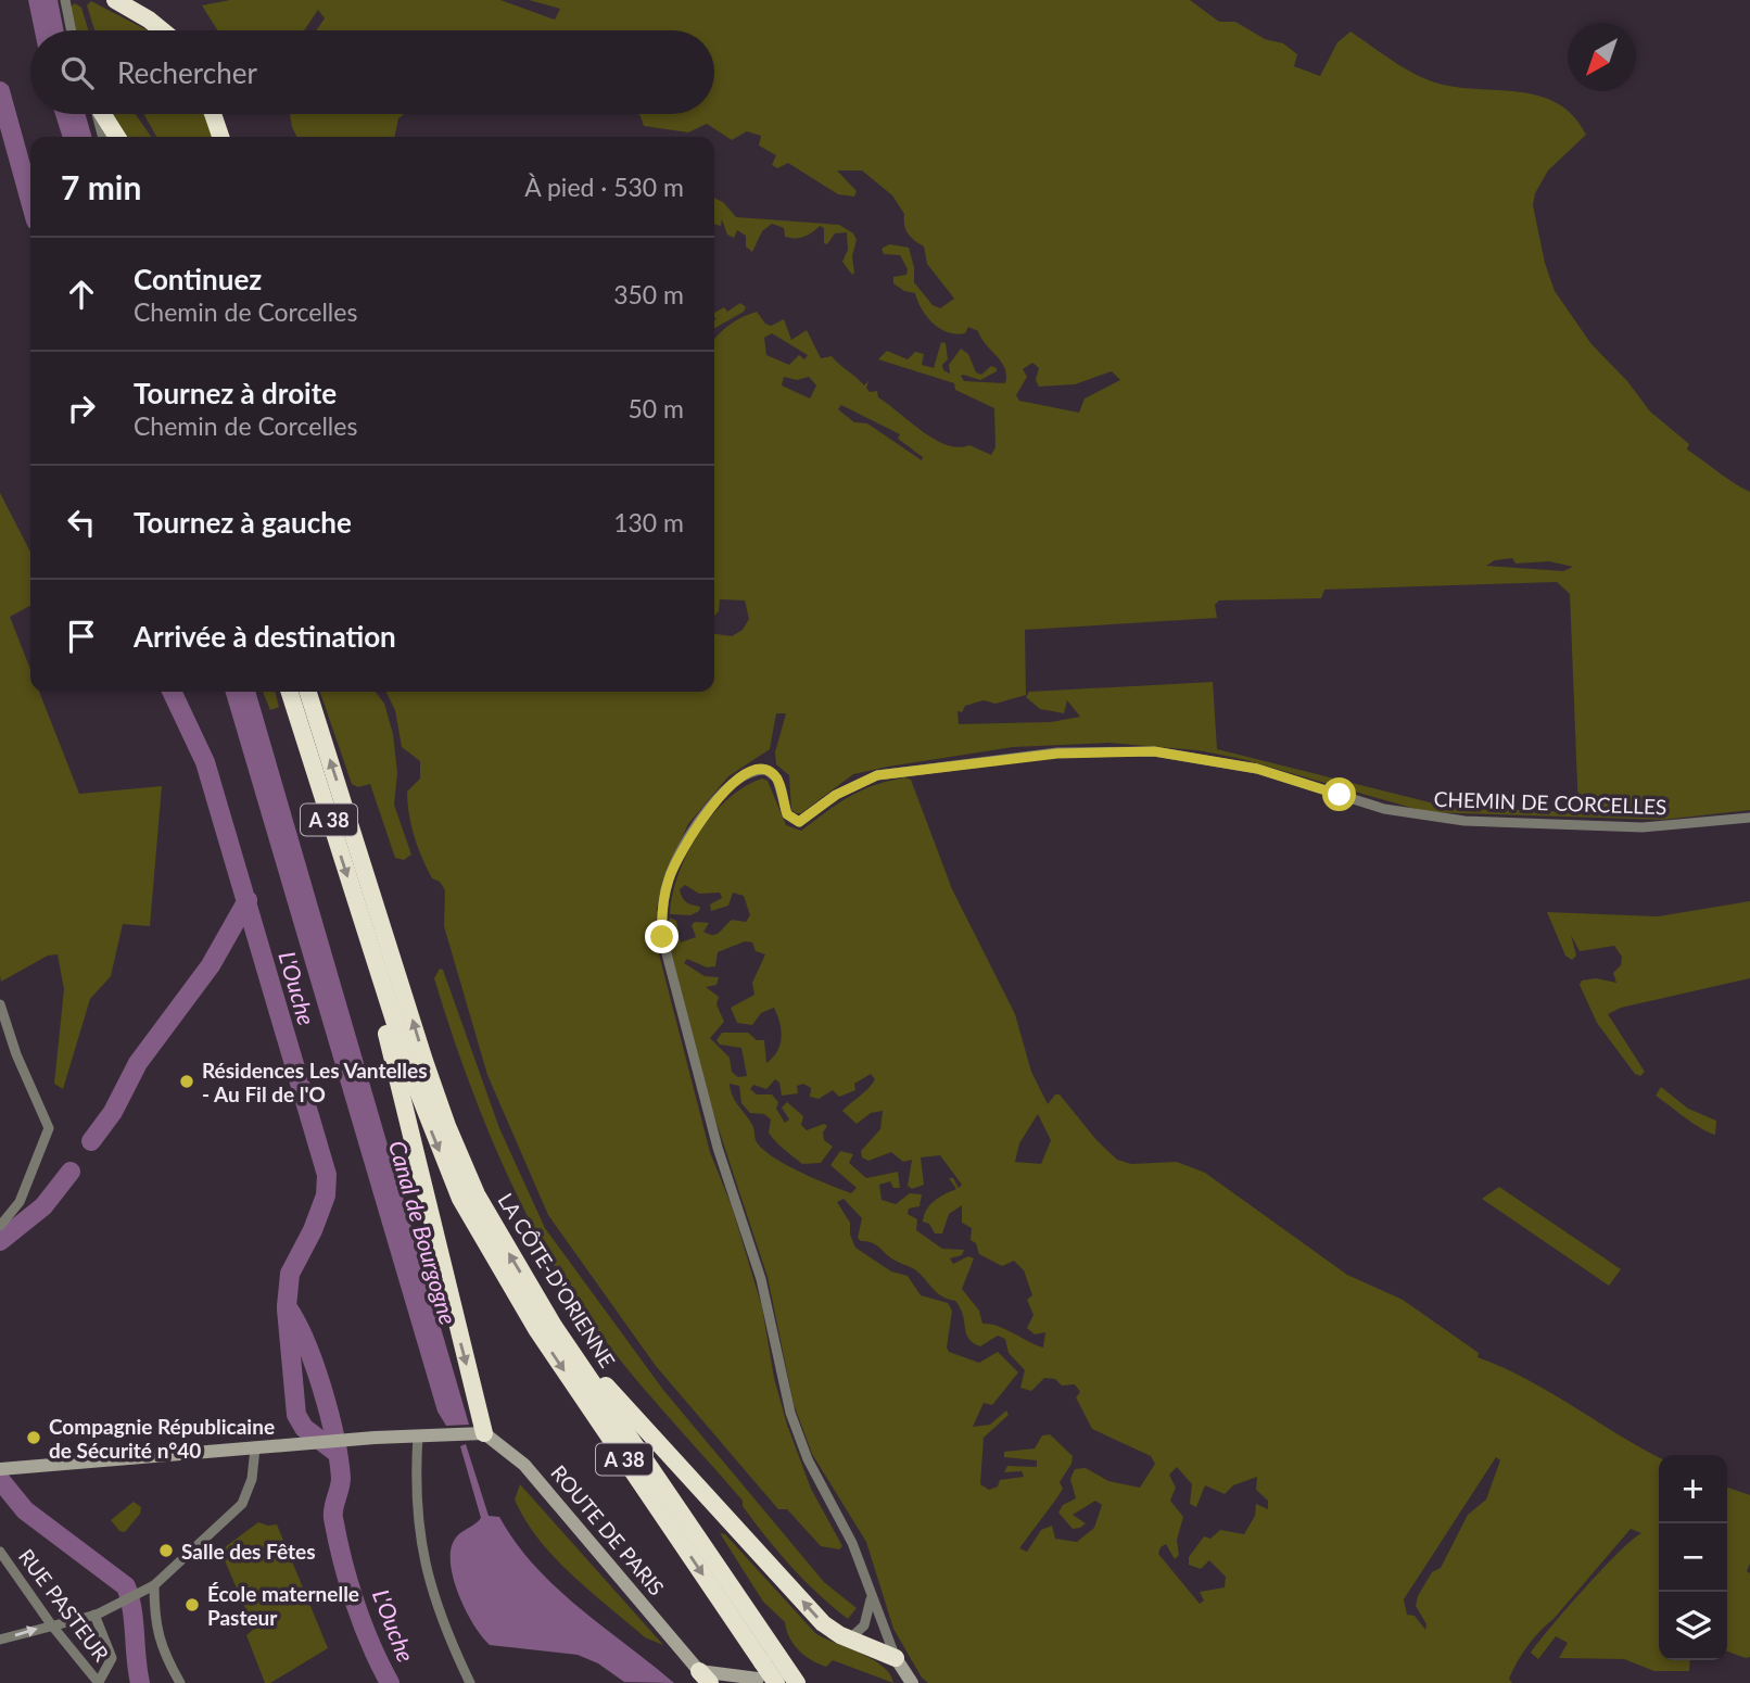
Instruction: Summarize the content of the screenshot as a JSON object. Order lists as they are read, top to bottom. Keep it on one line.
{"streets":{"highway":["A 38","LA CÔTE-D'ORIENNE"],"main road":["ROUTE DE PARIS"],"street":["CHEMIN DE CORCELLES","RUE PASTEUR"]},"water":["L'Ouche","Canal de Bourgogne"],"places":["Résidences Les Vantelles - Au Fil de l'O","Compagnie Républicaine de Sécurité n°40","Salle des Fêtes","École maternelle Pasteur"],"north":"bottom left","page":{"search":"Rechercher","heading":["7 min","À pied · 530 m"],"list":[["Continuez","Chemin de Corcelles","350 m"],["Tournez à droite","Chemin de Corcelles","50 m"],["Tournez à gauche","130 m"],"Arrivée à destination"],"map_buttons":["+","−"]}}
